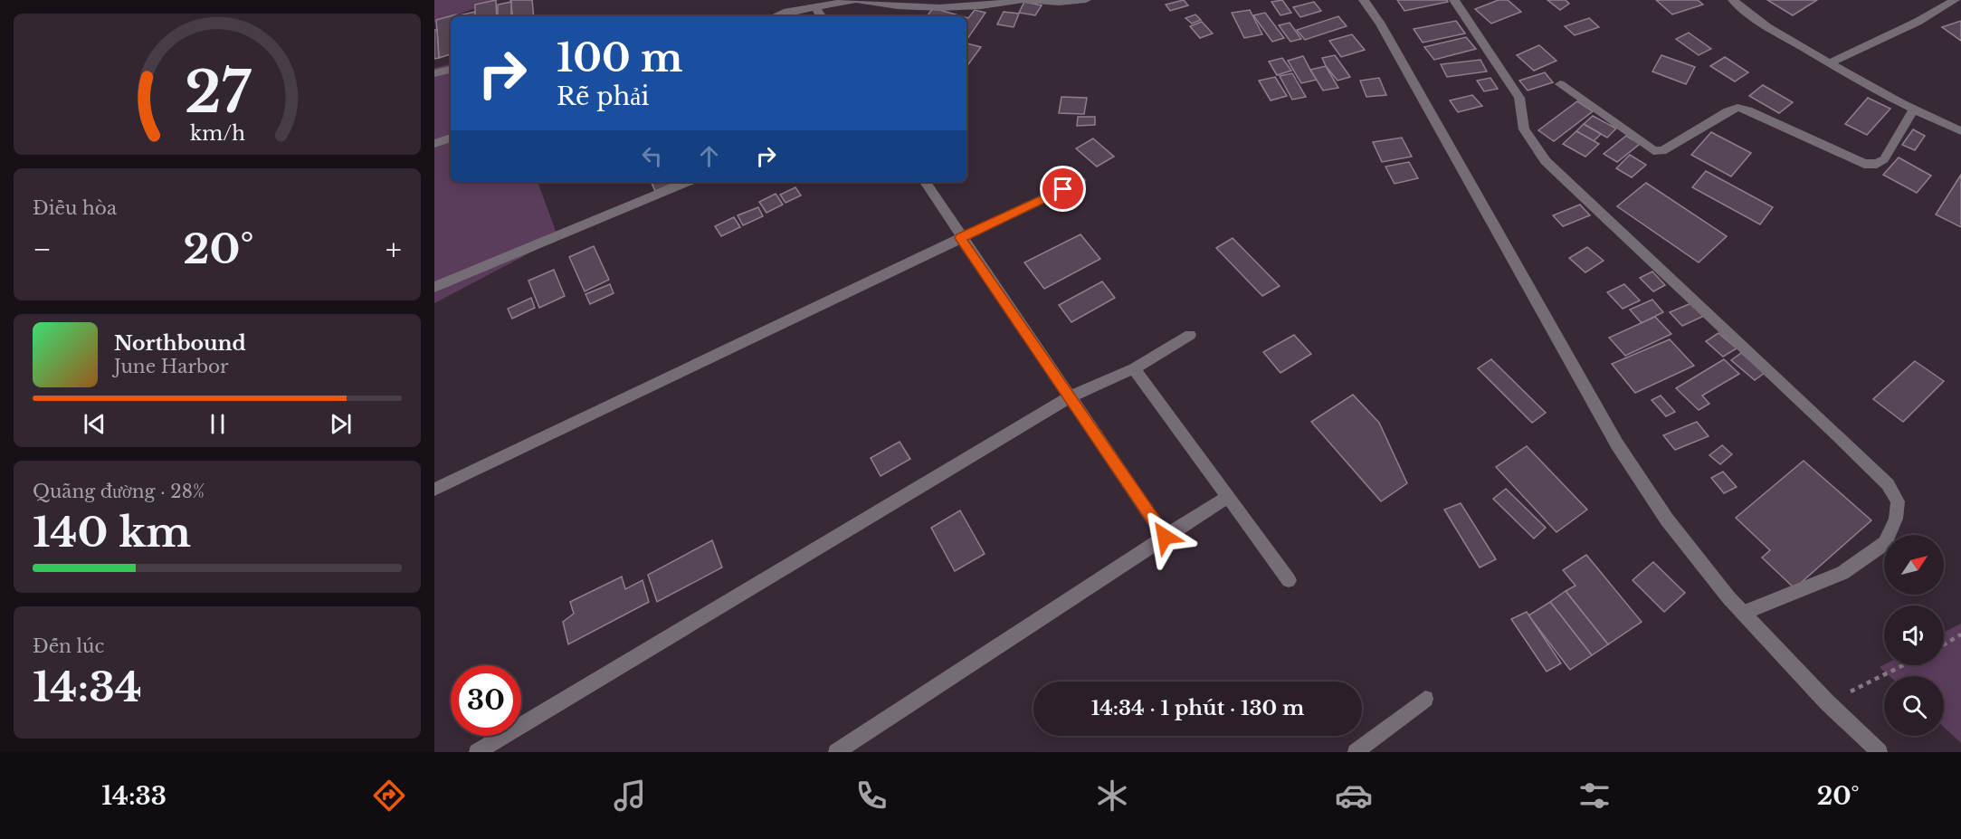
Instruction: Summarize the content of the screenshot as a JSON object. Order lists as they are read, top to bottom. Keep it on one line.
{"north":"top right","page":{"turn":["100 m","Rẽ phải"],"tile":["Điều hòa",["Quãng đường · 28%","140 km"],["Đến lúc","14:34"]],"heat":["−","20°","+"],"song":["Northbound","June Harbor"],"limit":"30","trip":"14:34 · 1 phút · 130 m","tabs":["14:33","20°"],"gauge":["27","km/h"]}}
